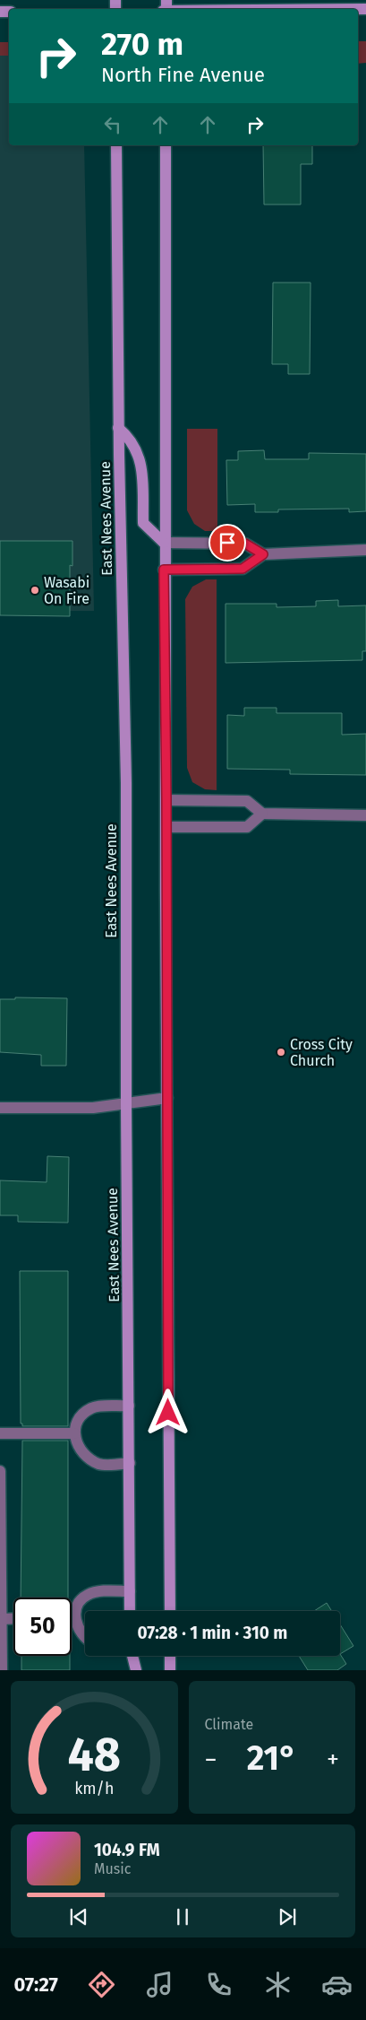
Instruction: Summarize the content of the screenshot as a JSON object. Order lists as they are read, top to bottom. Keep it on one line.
{"streets":{"main road":["East Nees Avenue"]},"places":["Wasabi On Fire","Cross City Church"],"page":{"turn":["270 m","North Fine Avenue"],"limit":"50","trip":"07:28 · 1 min · 310 m","tile":"Climate","heat":["−","21°","+"],"song":["104.9 FM","Music"],"tabs":"07:27","gauge":["48","km/h"]}}
